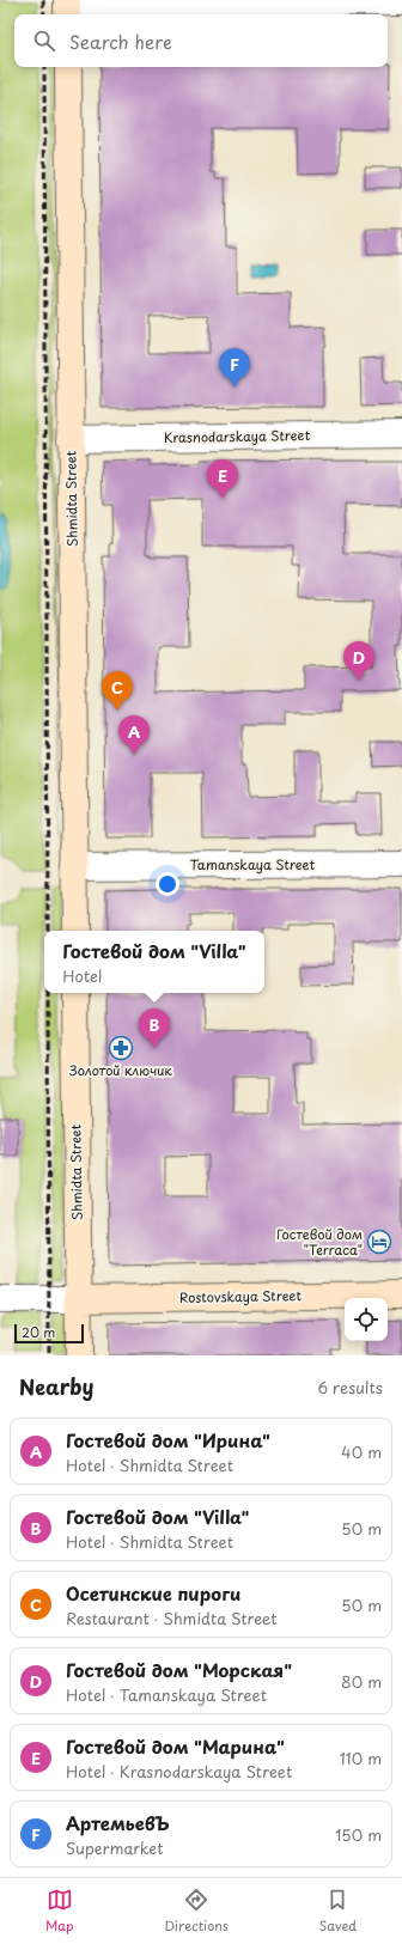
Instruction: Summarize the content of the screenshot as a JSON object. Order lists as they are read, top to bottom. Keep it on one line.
{"streets":{"street":["Krasnodarskaya Street","Shmidta Street","Tamanskaya Street","Rostovskaya Street"]},"crossings":[["Krasnodarskaya Street","Shmidta Street"],["Shmidta Street","Tamanskaya Street"],["Shmidta Street","Rostovskaya Street"]],"places":{"pharmacy":["Золотой ключик"],"hotel":["Гостевой дом \"Terraca\""]},"scale_bar":"20 m","page":{"search":"Search here","pins":["F","E","D","C","A","B"],"popup":["Гостевой дом \"Villa\"","Hotel"],"scale":"20 m","heading":["Nearby","6 results"],"list":[{"mark":"A","name":"Гостевой дом \"Ирина\"","note":"Hotel · Shmidta Street","value":"40 m"},{"mark":"B","name":"Гостевой дом \"Villa\"","note":"Hotel · Shmidta Street","value":"50 m"},{"mark":"C","name":"Осетинские пироги","note":"Restaurant · Shmidta Street","value":"50 m"},{"mark":"D","name":"Гостевой дом \"Морская\"","note":"Hotel · Tamanskaya Street","value":"80 m"},{"mark":"E","name":"Гостевой дом \"Марина\"","note":"Hotel · Krasnodarskaya Street","value":"110 m"},{"mark":"F","name":"АртемьевЪ","note":"Supermarket","value":"150 m"}],"nav":["Map","Directions","Saved"]}}
